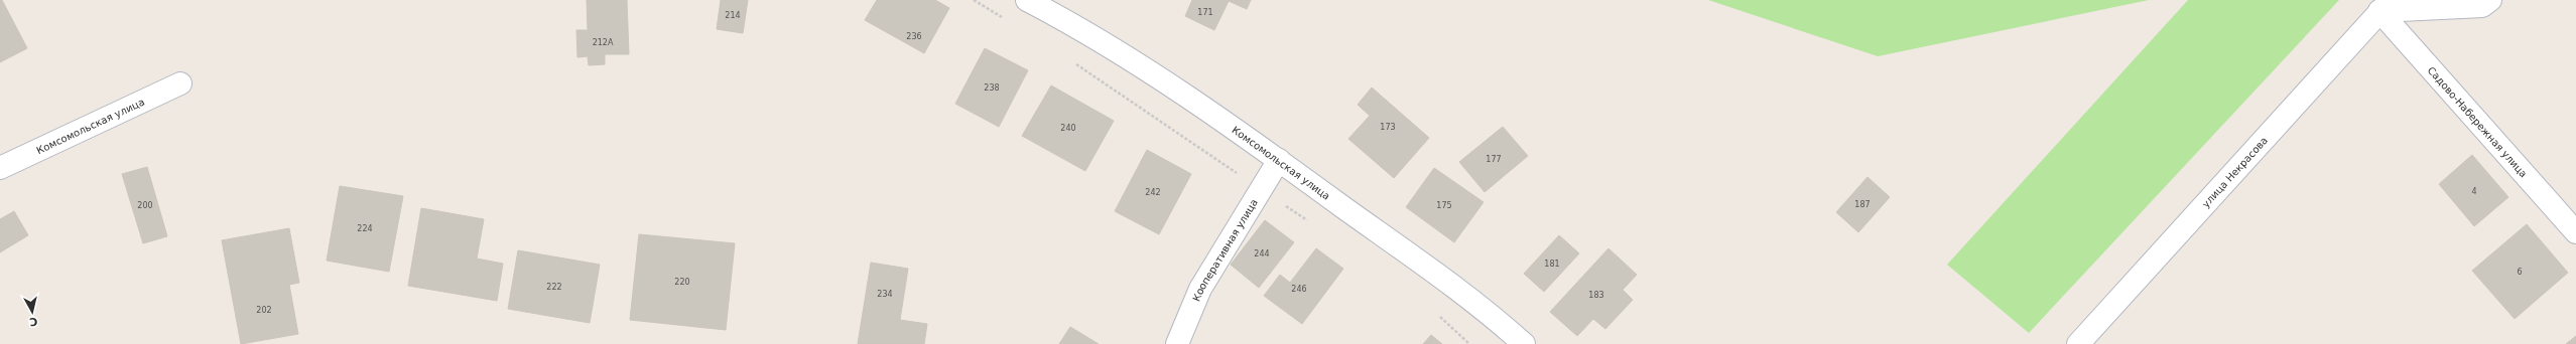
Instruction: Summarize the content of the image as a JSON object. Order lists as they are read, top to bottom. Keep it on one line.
{"streets":{"street":["Садово-Набережная улица","Комсомольская улица","улица Некрасова","Кооперативная улица"]},"crossings":[["Садово-Набережная улица","улица Некрасова"],["Комсомольская улица","Кооперативная улица"]],"house_numbers":["171","214","236","212А","238","173","240","177","4","242","187","200","175","224","244","181","6","220","222","246","234","183","202"],"north":"bottom"}
